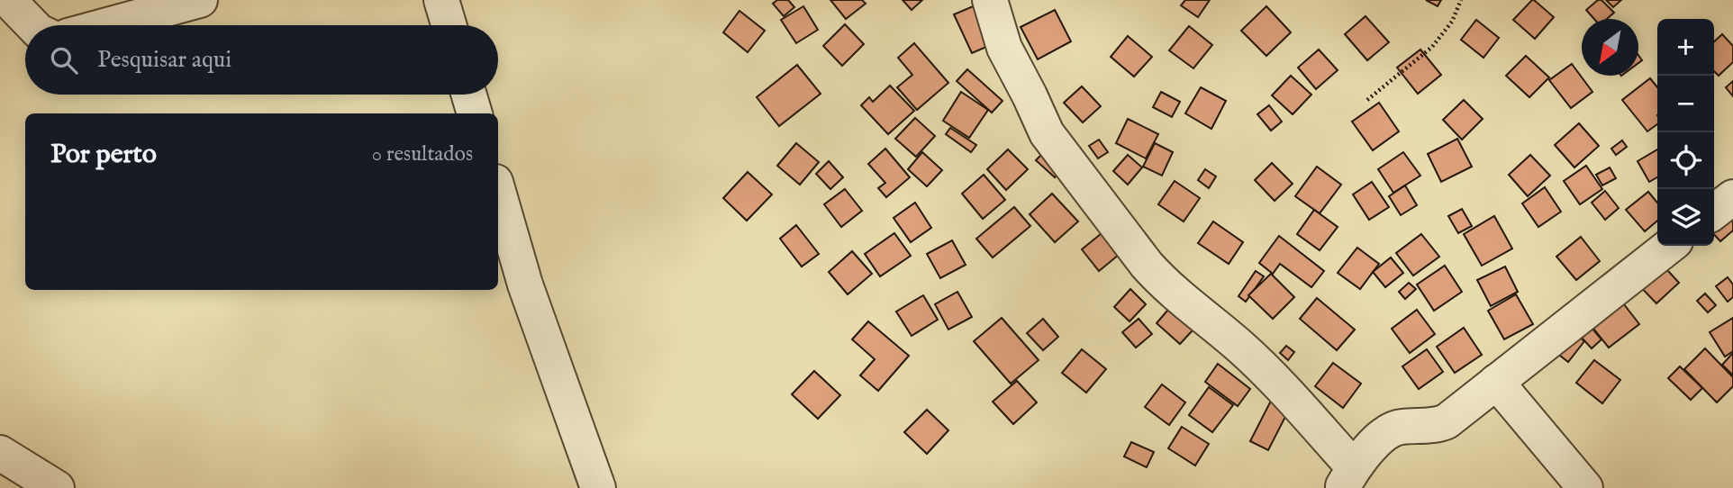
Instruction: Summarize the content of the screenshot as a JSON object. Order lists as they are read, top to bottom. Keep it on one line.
{"north":"bottom left","page":{"map_buttons":["+","−"],"search":"Pesquisar aqui","heading":["Por perto","0 resultados"]}}
